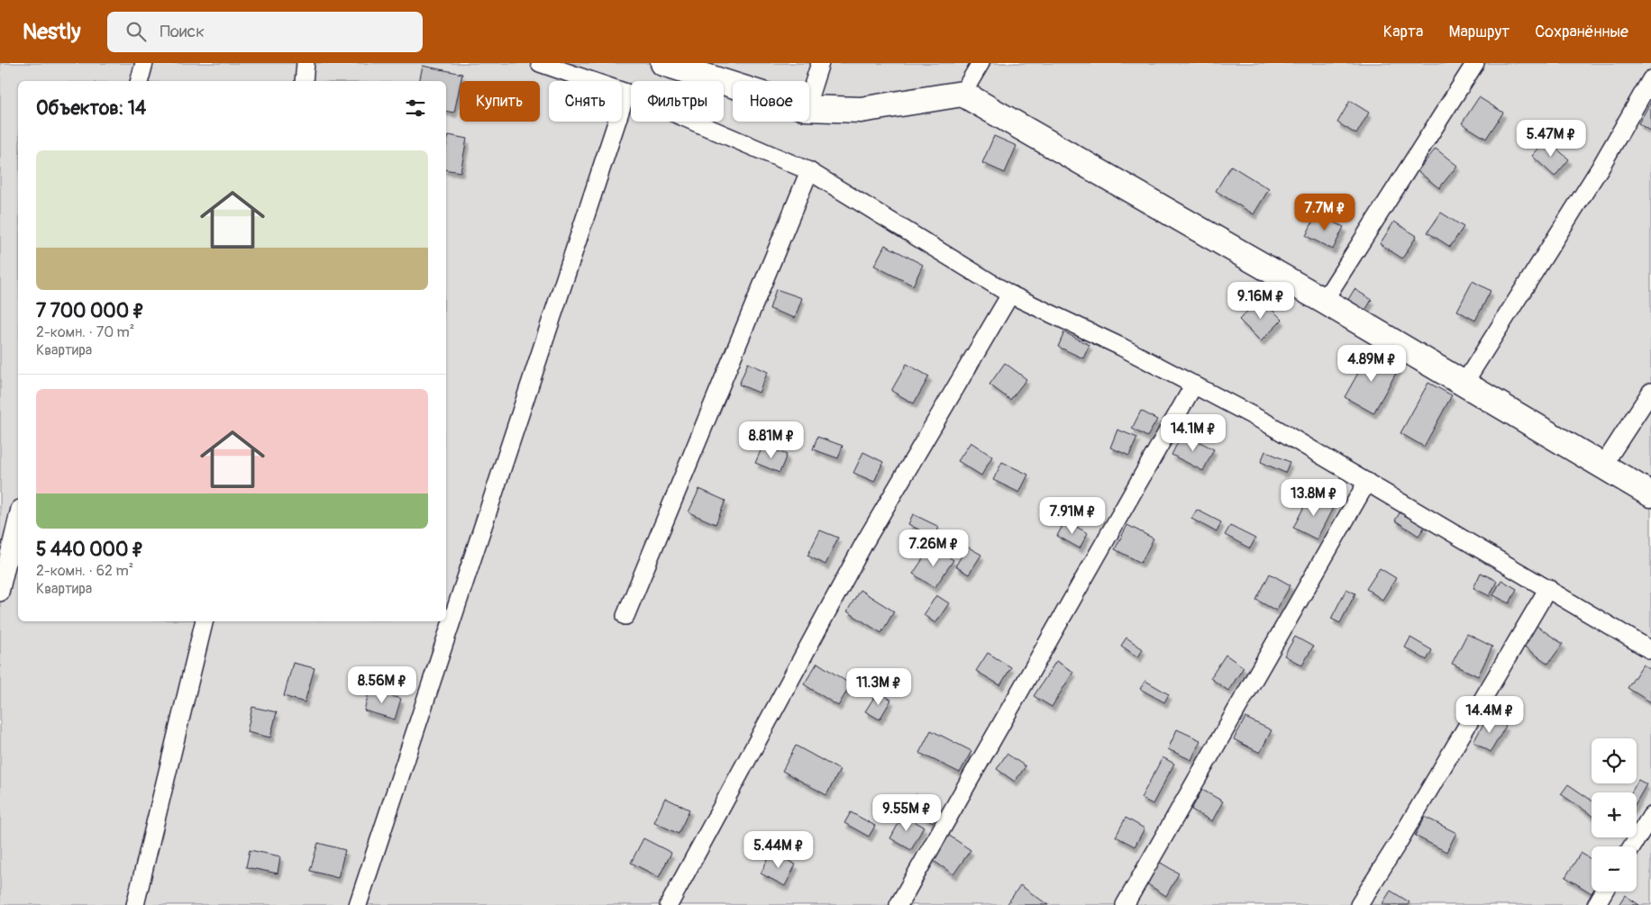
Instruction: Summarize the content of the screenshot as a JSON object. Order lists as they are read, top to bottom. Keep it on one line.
{"page":{"header":"Nestly","search":"Поиск","nav":["Карта","Маршрут","Сохранённые"],"chip":["Купить","Снять","Фильтры","Новое"],"heading":"Объектов: 14","price":["5.47M ₽","7.7M ₽","9.16M ₽","4.89M ₽","14.1M ₽","8.81M ₽","13.8M ₽","7.91M ₽","7.26M ₽","8.56M ₽","11.3M ₽","14.4M ₽","9.55M ₽","5.44M ₽"],"list":[{"name":"7 700 000 ₽","note":"2-комн. · 70 m² · Квартира"},{"name":"5 440 000 ₽","note":"2-комн. · 62 m² · Квартира"}],"map_buttons":["+","−"]}}
